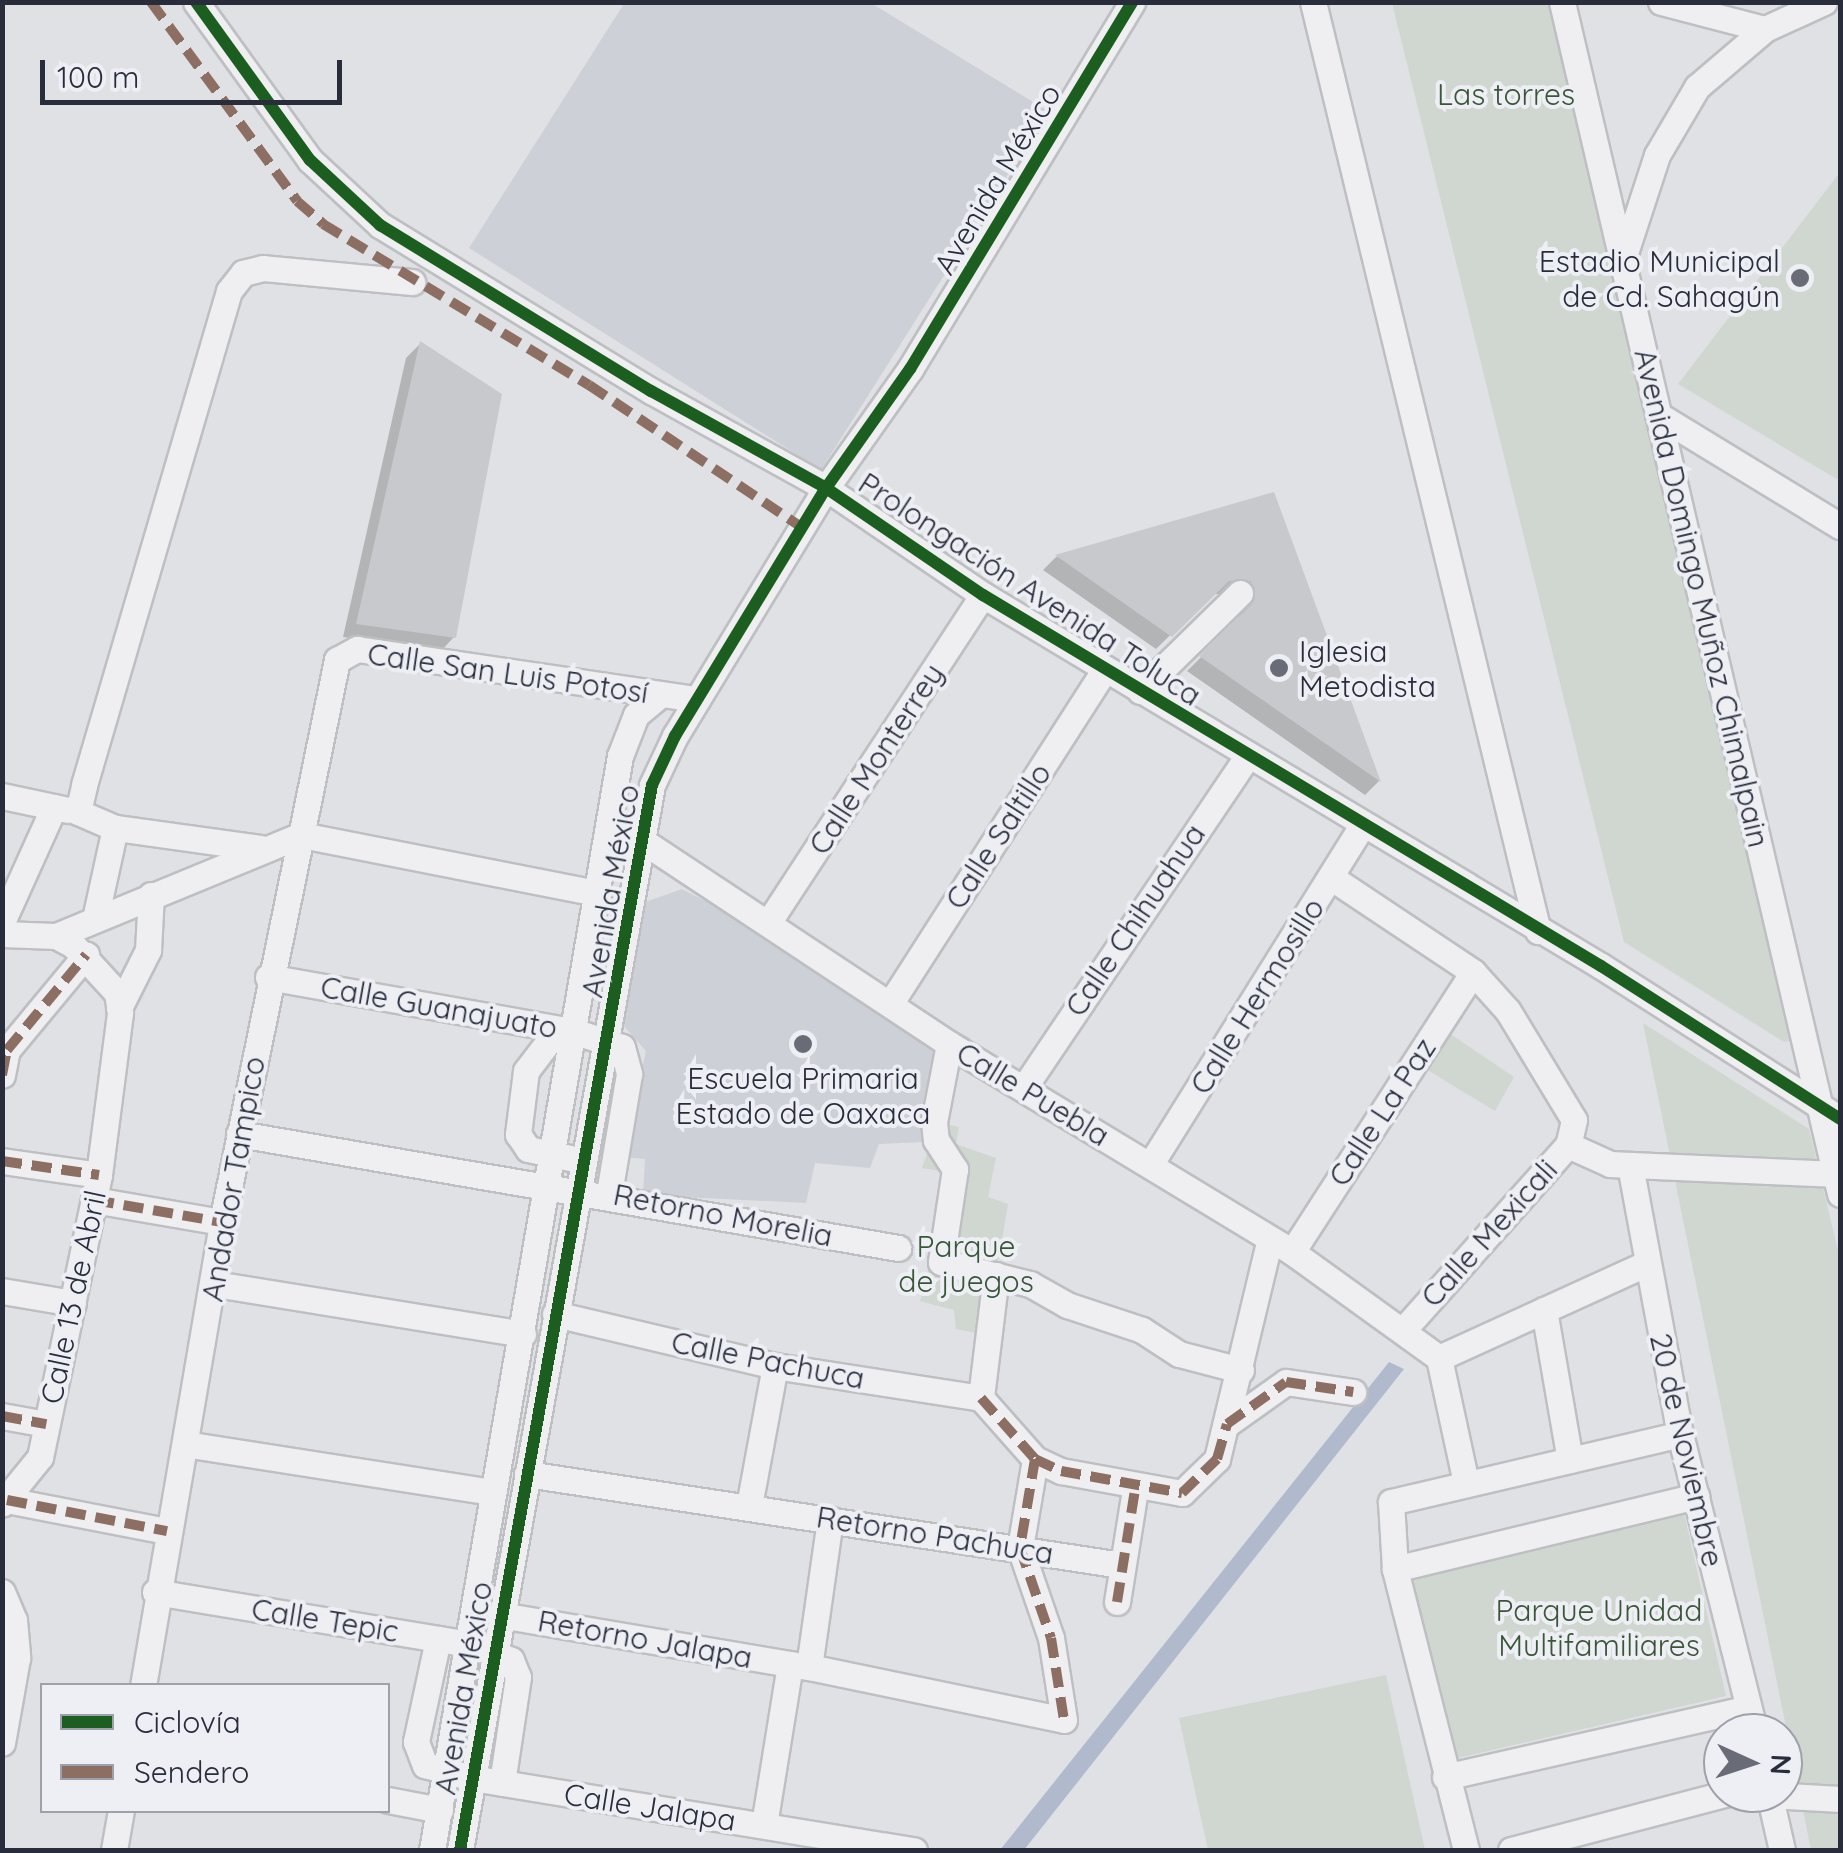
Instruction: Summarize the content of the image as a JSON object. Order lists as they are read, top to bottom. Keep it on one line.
{"streets":{"street":["Avenida México","Prolongación Avenida Toluca","Avenida Domingo Muñoz Chimalpain","Calle San Luis Potosí","Calle Monterrey","Calle Saltillo","Calle Chihuahua","Calle Hermosillo","Calle Guanajuato","Calle Puebla","Calle La Paz","Andador Tampico","Retorno Morelia","Calle Mexicali","Calle 13 de Abril","Calle Pachuca","20 de Noviembre","Retorno Pachuca","Calle Tepic","Retorno Jalapa","Calle Jalapa"]},"crossings":[["Avenida México","Prolongación Avenida Toluca"],["Avenida México","Calle San Luis Potosí"],["Avenida México","Calle Guanajuato"],["Avenida México","Calle Puebla"],["Avenida México","Retorno Morelia"],["Avenida México","Calle Pachuca"],["Avenida México","Retorno Pachuca"],["Avenida México","Calle Tepic"],["Avenida México","Retorno Jalapa"],["Avenida México","Calle Jalapa"],["Prolongación Avenida Toluca","Avenida Domingo Muñoz Chimalpain"],["Prolongación Avenida Toluca","Calle Monterrey"],["Prolongación Avenida Toluca","Calle Saltillo"],["Prolongación Avenida Toluca","Calle Chihuahua"],["Prolongación Avenida Toluca","Calle Hermosillo"],["Calle San Luis Potosí","Andador Tampico"],["Calle Monterrey","Calle Puebla"],["Calle Saltillo","Calle Puebla"],["Calle Chihuahua","Calle Puebla"],["Calle Hermosillo","Calle Puebla"],["Calle Guanajuato","Andador Tampico"],["Calle Puebla","Calle La Paz"],["Calle Puebla","Calle Mexicali"],["Andador Tampico","Calle Tepic"],["Retorno Pachuca","Retorno Jalapa"],["Retorno Jalapa","Calle Jalapa"]],"parks":["Las torres","Parque de juegos","Parque Unidad Multifamiliares"],"places":["Estadio Municipal de Cd. Sahagún","Iglesia Metodista","Escuela Primaria Estado de Oaxaca"],"legend":["Ciclovía","Sendero"],"scale_bar":"100 m","north":"right"}
